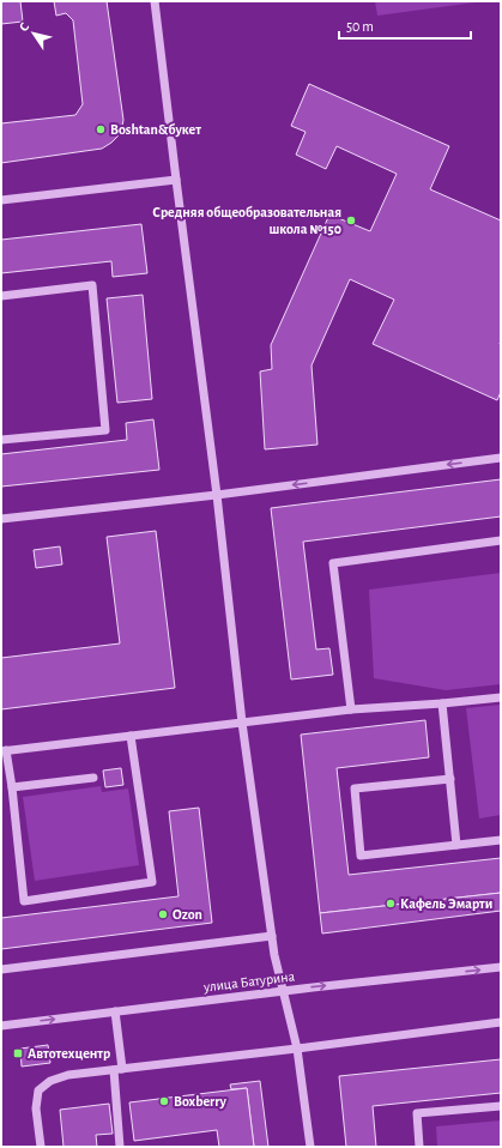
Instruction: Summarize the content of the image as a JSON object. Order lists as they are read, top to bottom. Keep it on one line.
{"streets":{"street":["улица Батурина"]},"places":{"other":["Boshtan&букет","Средняя общеобразовательная школа №150","Кафель Эмарти","Ozon","Boxberry"],"transit":["Автотехцентр"]},"scale_bar":"50 m","north":"top left"}
